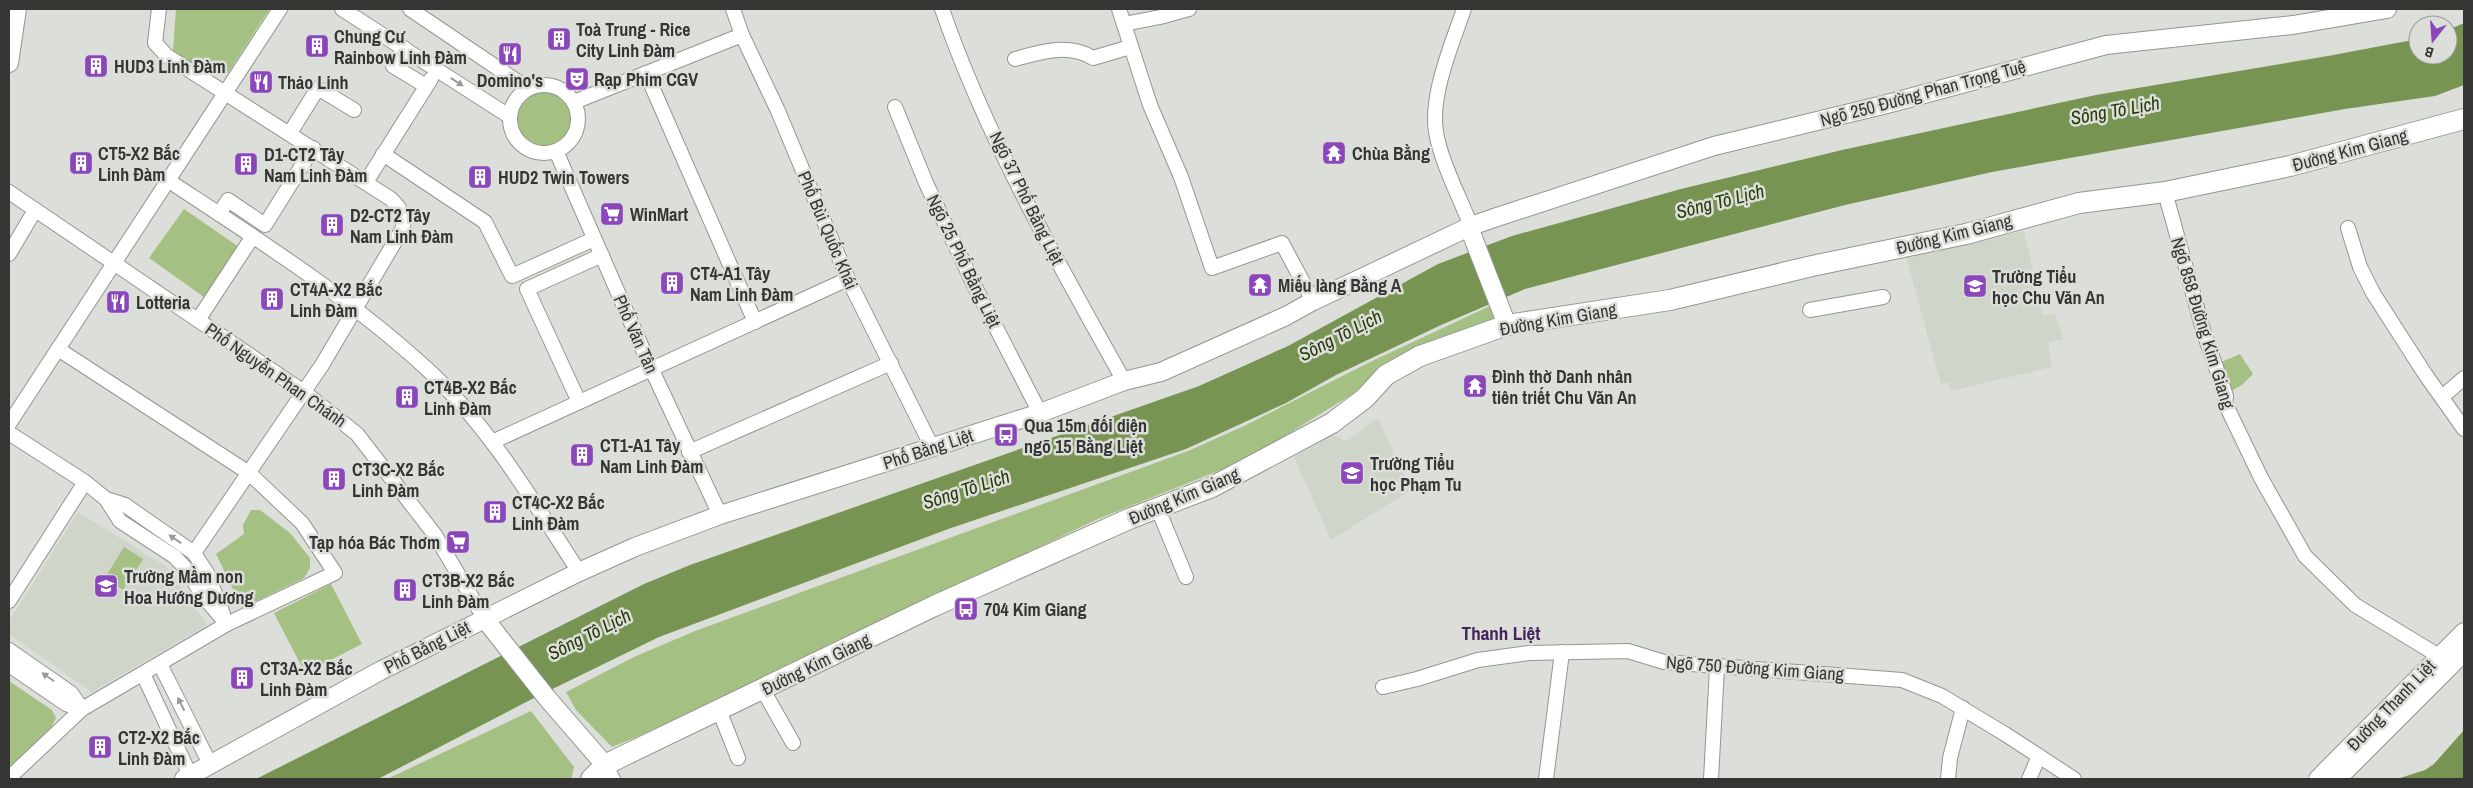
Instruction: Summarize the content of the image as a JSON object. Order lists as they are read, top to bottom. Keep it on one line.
{"streets":{"main road":["Đường Kim Giang"],"street":["Ngõ 250 Đường Phan Trọng Tuệ","Ngõ 37 Phố Bằng Liệt","Phố Bùi Quốc Khái","Ngõ 25 Phố Bằng Liệt","Ngõ 858 Đường Kim Giang","Phố Văn Tân","Phố Nguyễn Phan Chánh","Phố Bằng Liệt","Ngõ 750 Đường Kim Giang","Đường Thanh Liệt"]},"crossings":[["Ngõ 250 Đường Phan Trọng Tuệ","Phố Bằng Liệt"],["Đường Kim Giang","Ngõ 858 Đường Kim Giang"],["Ngõ 37 Phố Bằng Liệt","Phố Bằng Liệt"],["Phố Bùi Quốc Khái","Phố Bằng Liệt"],["Ngõ 25 Phố Bằng Liệt","Phố Bằng Liệt"],["Ngõ 858 Đường Kim Giang","Đường Thanh Liệt"],["Phố Văn Tân","Phố Bằng Liệt"],["Phố Nguyễn Phan Chánh","Phố Bằng Liệt"]],"districts":["Thanh Liệt"],"water":["Sông Tô Lịch"],"places":{"building":["Toà Trung - Rice City Linh Đàm","Chung Cư Rainbow Linh Đàm","HUD3 Linh Đàm","CT5-X2 Bắc Linh Đàm","D1-CT2 Tây Nam Linh Đàm","HUD2 Twin Towers","D2-CT2 Tây Nam Linh Đàm","CT4-A1 Tây Nam Linh Đàm","CT4A-X2 Bắc Linh Đàm","CT4B-X2 Bắc Linh Đàm","CT1-A1 Tây Nam Linh Đàm","CT3C-X2 Bắc Linh Đàm","CT4C-X2 Bắc Linh Đàm","CT3B-X2 Bắc Linh Đàm","CT3A-X2 Bắc Linh Đàm","CT2-X2 Bắc Linh Đàm"],"restaurant":["Domino's","Thảo Linh","Lotteria"],"theatre":["Rạp Phim CGV"],"temple":["Chùa Bằng","Miếu làng Bằng A","Đình thờ Danh nhân tiên triết Chu Văn An"],"supermarket":["WinMart","Tạp hóa Bác Thơm"],"school or university":["Trường Tiểu học Chu Văn An","Trường Tiểu học Phạm Tu","Trường Mầm non Hoa Hướng Dương"],"bus stop":["Qua 15m đối diện ngõ 15 Bằng Liệt","704 Kim Giang"]},"north":"bottom"}
